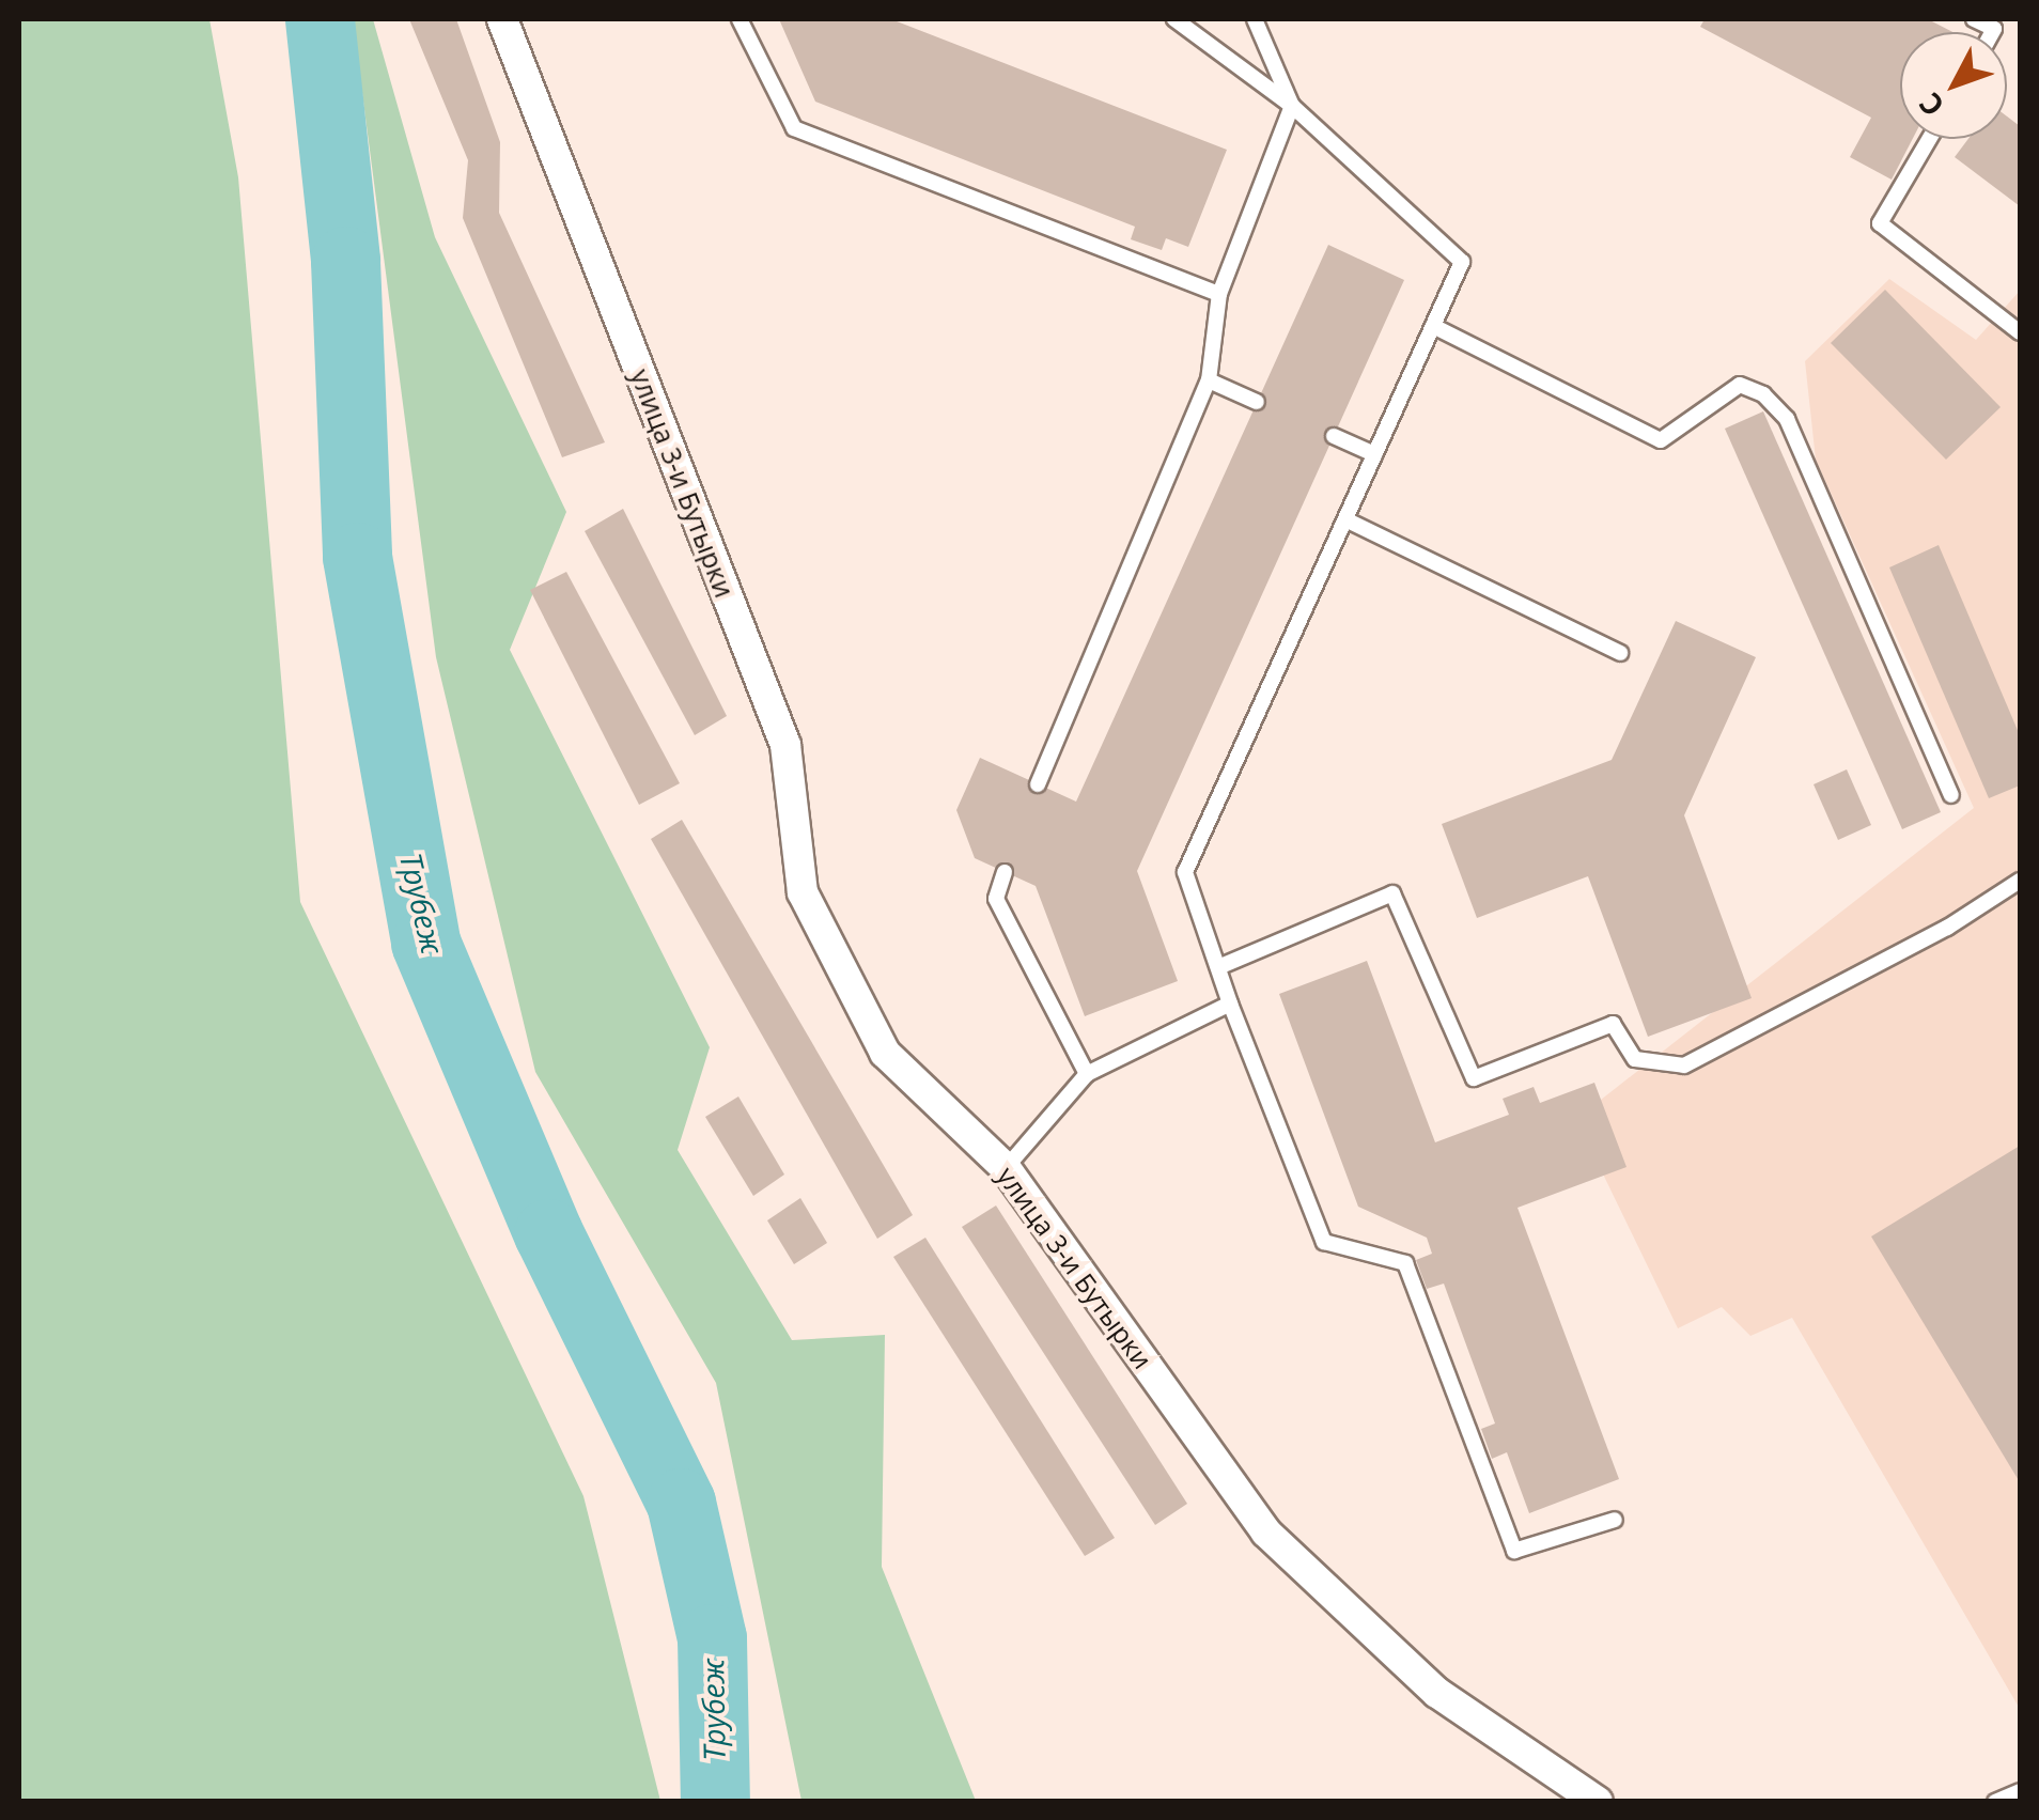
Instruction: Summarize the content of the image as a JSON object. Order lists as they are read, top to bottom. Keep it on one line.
{"streets":{"street":["улица 3-и Бутырки"]},"water":["Трубеж"],"north":"bottom left"}
